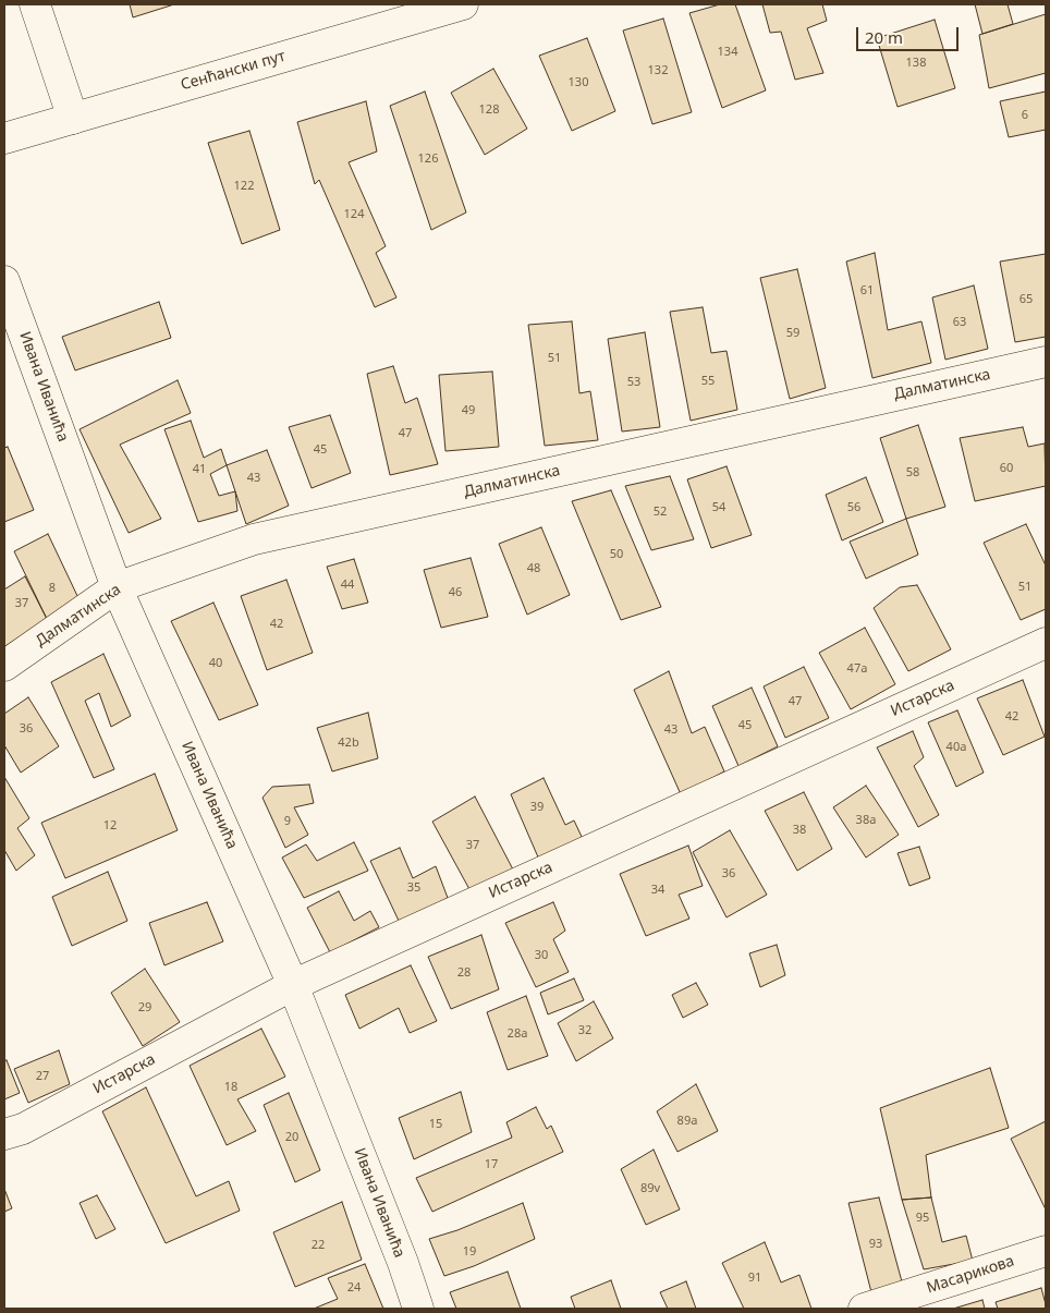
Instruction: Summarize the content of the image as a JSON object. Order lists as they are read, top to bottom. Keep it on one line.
{"streets":{"street":["Сенћански пут","Далматинска","Ивана Иванића","Истарска","Масарикова"]},"crossings":[["Далматинска","Ивана Иванића"],["Ивана Иванића","Истарска"]],"house_numbers":["134","138","132","130","128","6","126","122","124","61","65","63","59","51","55","53","49","47","45","60","41","58","43","54","56","52","50","48","44","51","8","46","37","42","40","47a","47","42","45","36","43","42b","40a","39","38a","9","12","38","37","36","35","34","30","28","29","32","28a","27","18","89a","15","20","17","89v","95","93","22","19","91","24"],"scale_bar":"20 m"}
